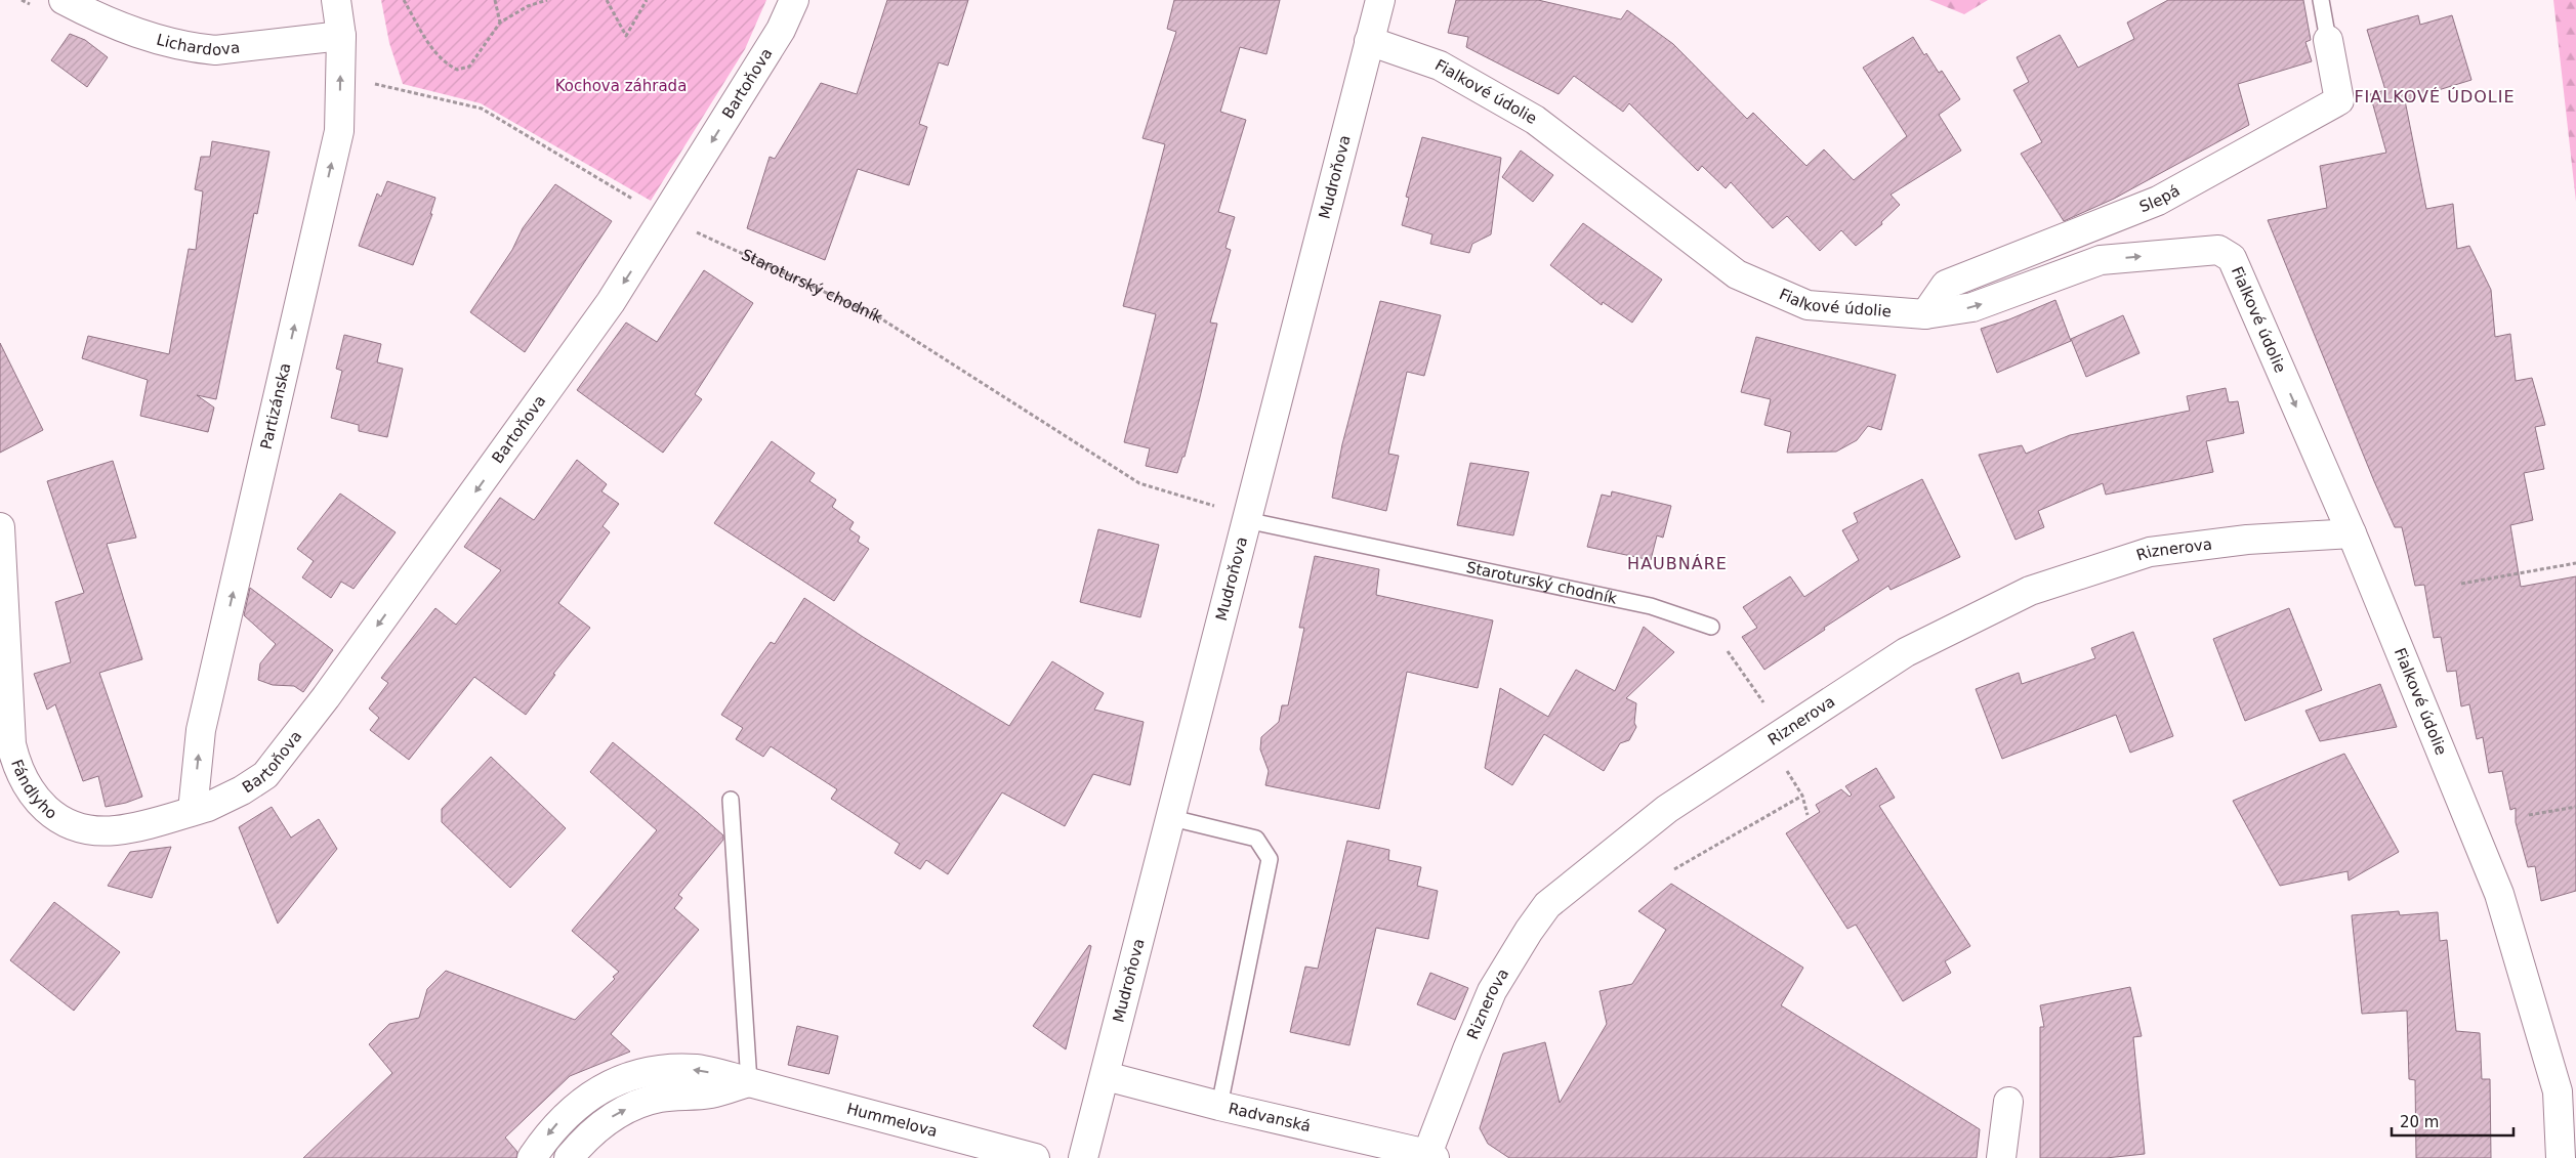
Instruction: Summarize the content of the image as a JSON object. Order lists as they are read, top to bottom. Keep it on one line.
{"streets":{"street":["Lichardova","Bartoňova","Fialkové údolie","Mudroňova","Slepá","Partizánska","Riznerova","Fándlyho","Radvanská","Hummelova"],"lane":["Staroturský chodník"]},"crossings":[["Lichardova","Partizánska"],["Bartoňova","Staroturský chodník"],["Bartoňova","Partizánska"],["Bartoňova","Fándlyho"],["Fialkové údolie","Mudroňova"],["Fialkové údolie","Slepá"],["Fialkové údolie","Riznerova"],["Mudroňova","Staroturský chodník"],["Mudroňova","Radvanská"],["Partizánska","Fándlyho"],["Riznerova","Radvanská"]],"one_way":["Bartoňova","Partizánska"],"districts":["FIALKOVÉ ÚDOLIE","HAUBNÁRE"],"parks":["Kochova záhrada"],"scale_bar":"20 m"}
